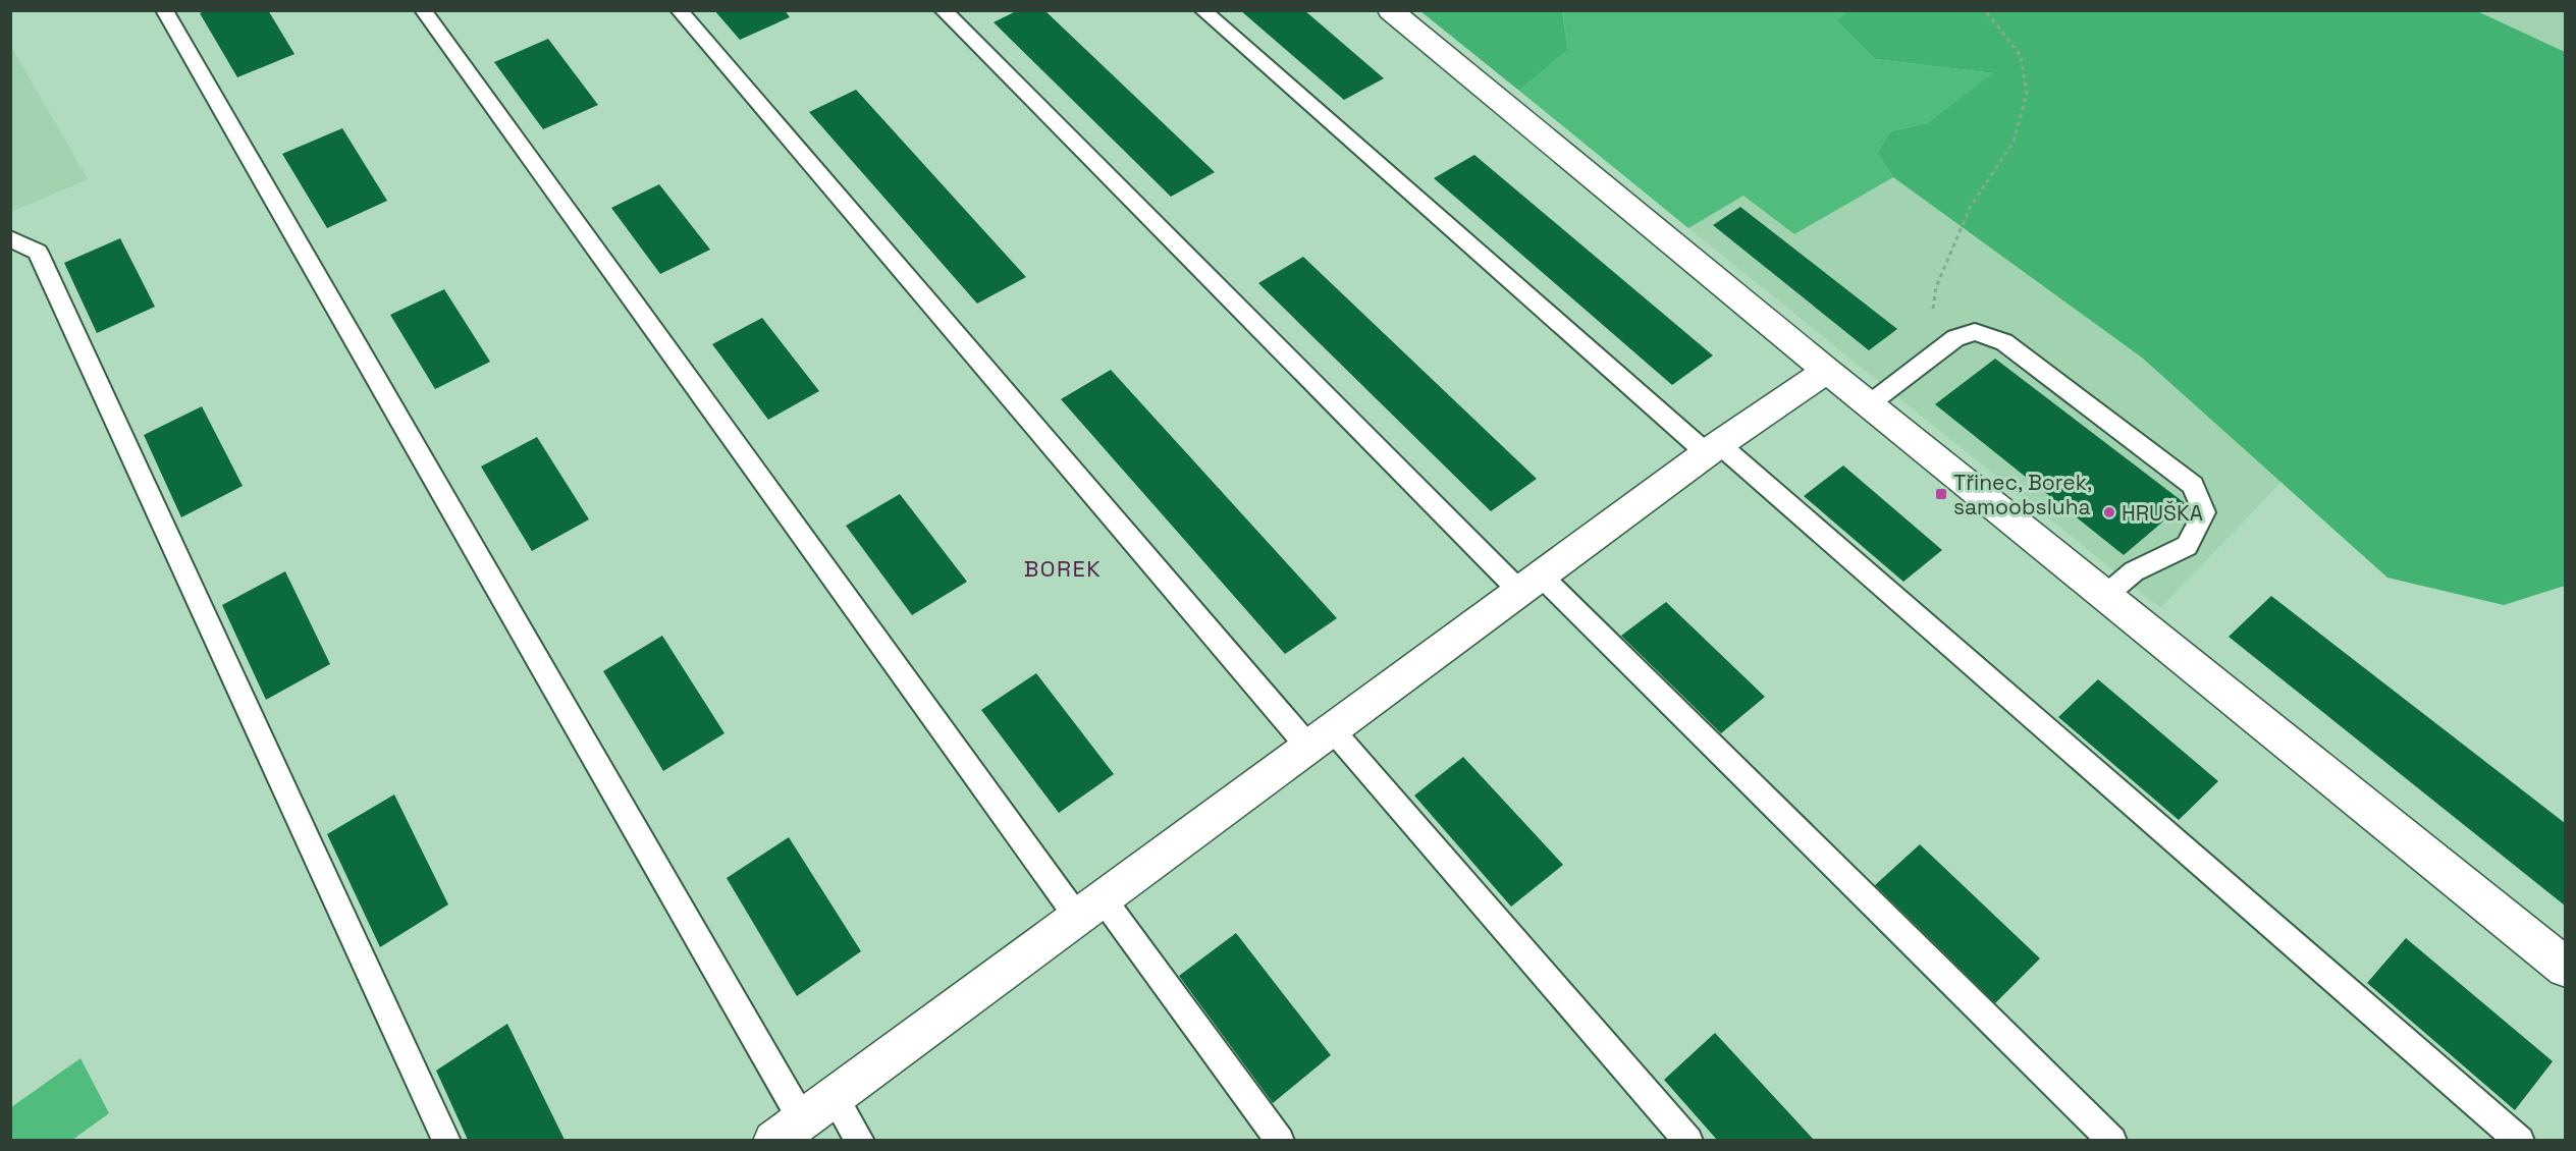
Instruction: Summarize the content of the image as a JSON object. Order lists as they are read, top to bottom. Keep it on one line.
{"districts":["BOREK"],"places":{"transit":["Třinec, Borek, samoobsluha"],"other":["HRUŠKA"]}}
